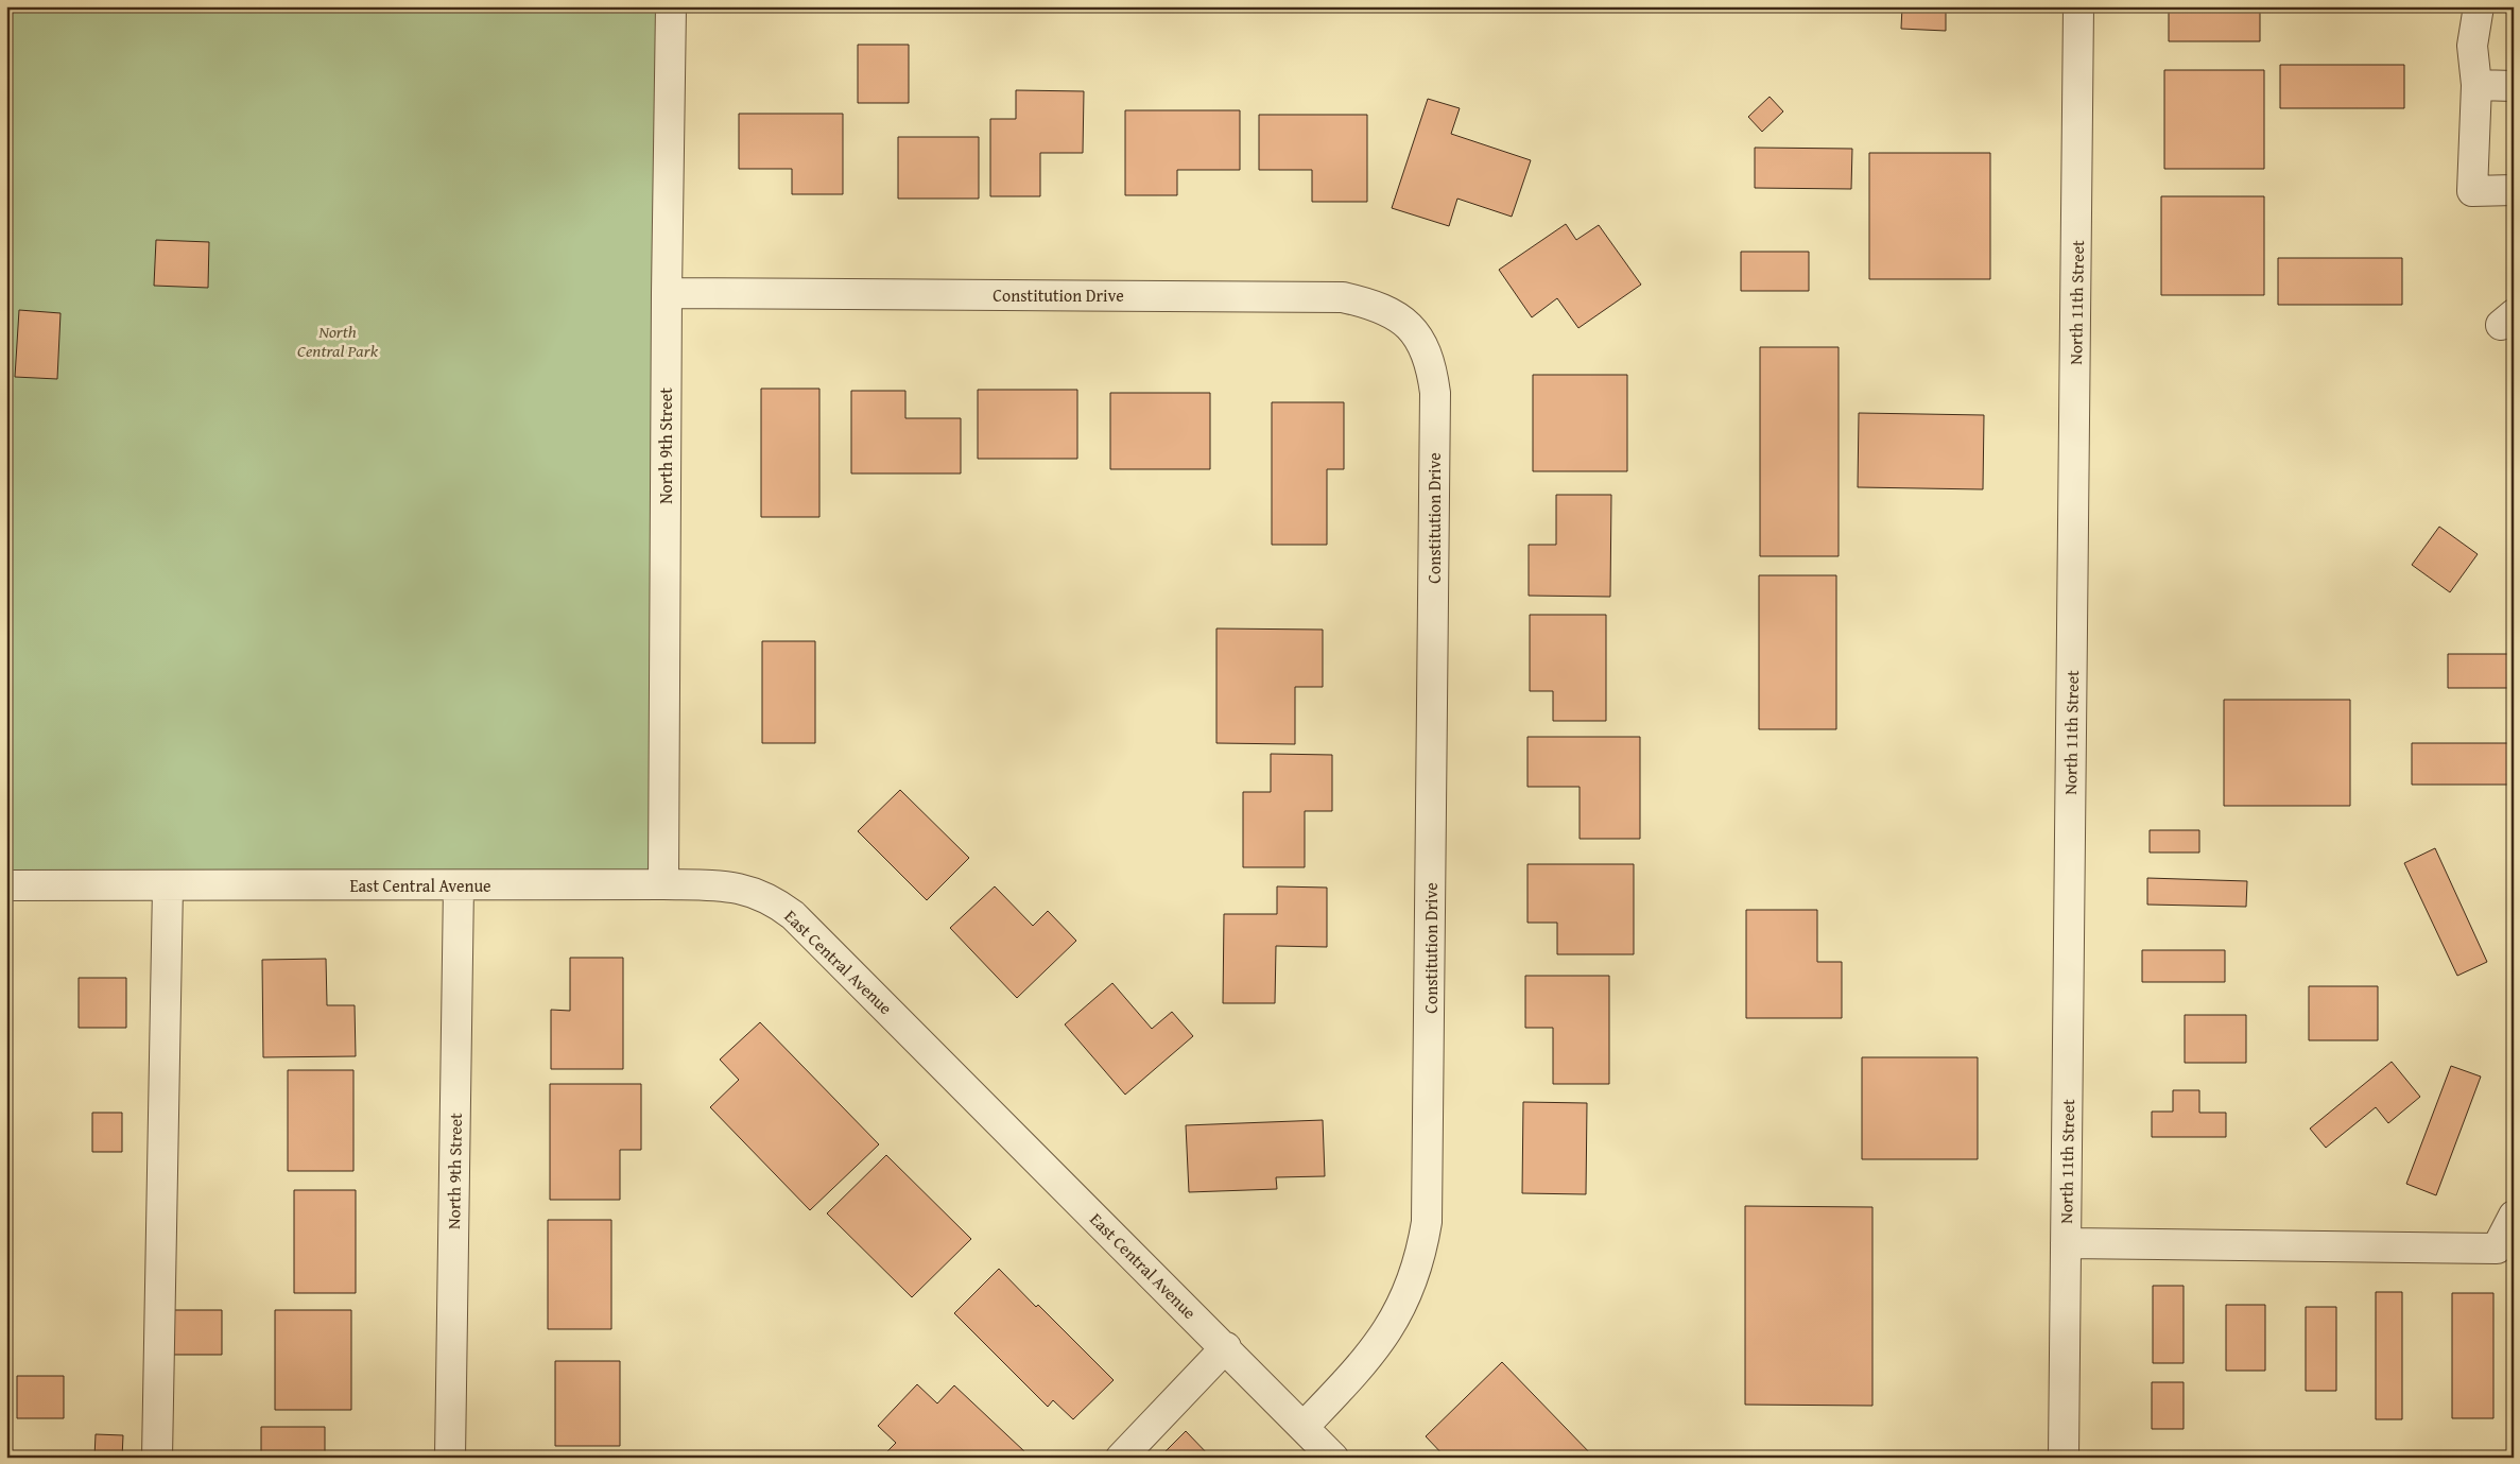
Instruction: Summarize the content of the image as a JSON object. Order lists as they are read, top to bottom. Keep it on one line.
{"streets":{"street":["Constitution Drive","North 11th Street","North 9th Street","East Central Avenue"]},"crossings":[["Constitution Drive","North 9th Street"],["Constitution Drive","East Central Avenue"],["North 9th Street","East Central Avenue"]],"parks":["North Central Park"]}
